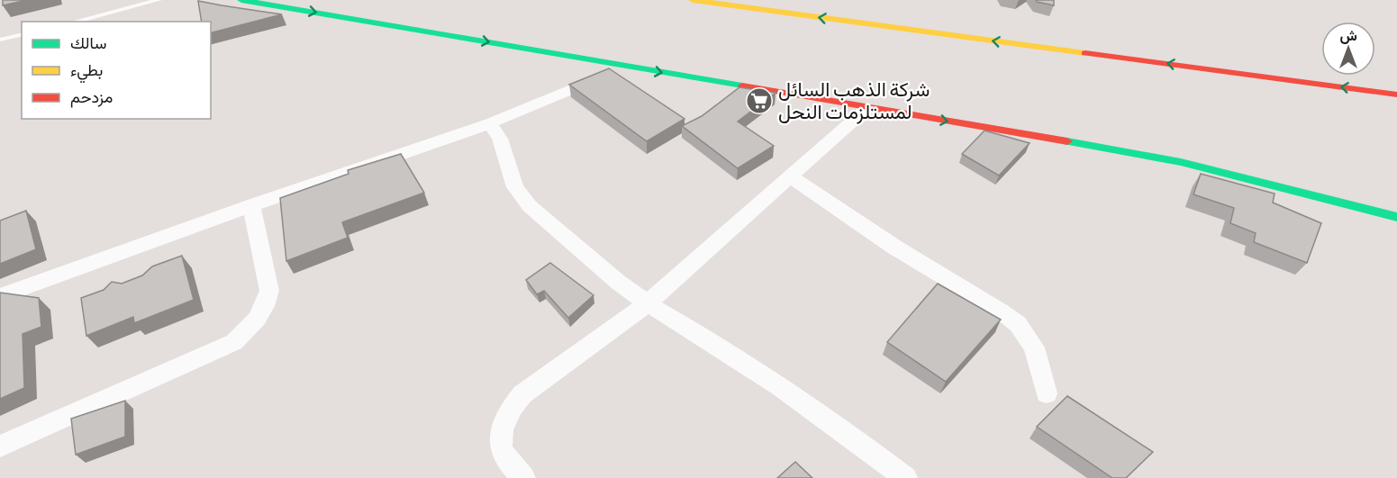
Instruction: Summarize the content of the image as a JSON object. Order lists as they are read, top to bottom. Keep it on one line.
{"places":{"supermarket":["شركة الذهب السائل لمستلزمات النحل"]},"legend":["سالك","بطيء","مزدحم"],"north":"top"}
